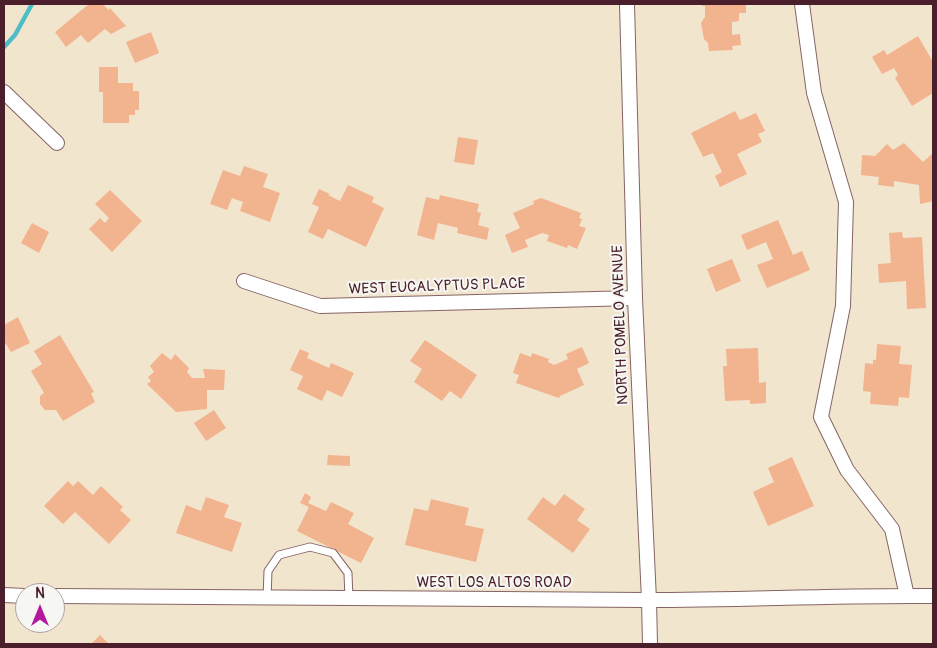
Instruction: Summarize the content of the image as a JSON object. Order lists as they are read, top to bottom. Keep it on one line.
{"streets":{"street":["WEST EUCALYPTUS PLACE","NORTH POMELO AVENUE","WEST LOS ALTOS ROAD"]},"crossings":[["WEST EUCALYPTUS PLACE","NORTH POMELO AVENUE"],["NORTH POMELO AVENUE","WEST LOS ALTOS ROAD"]],"north":"top"}
